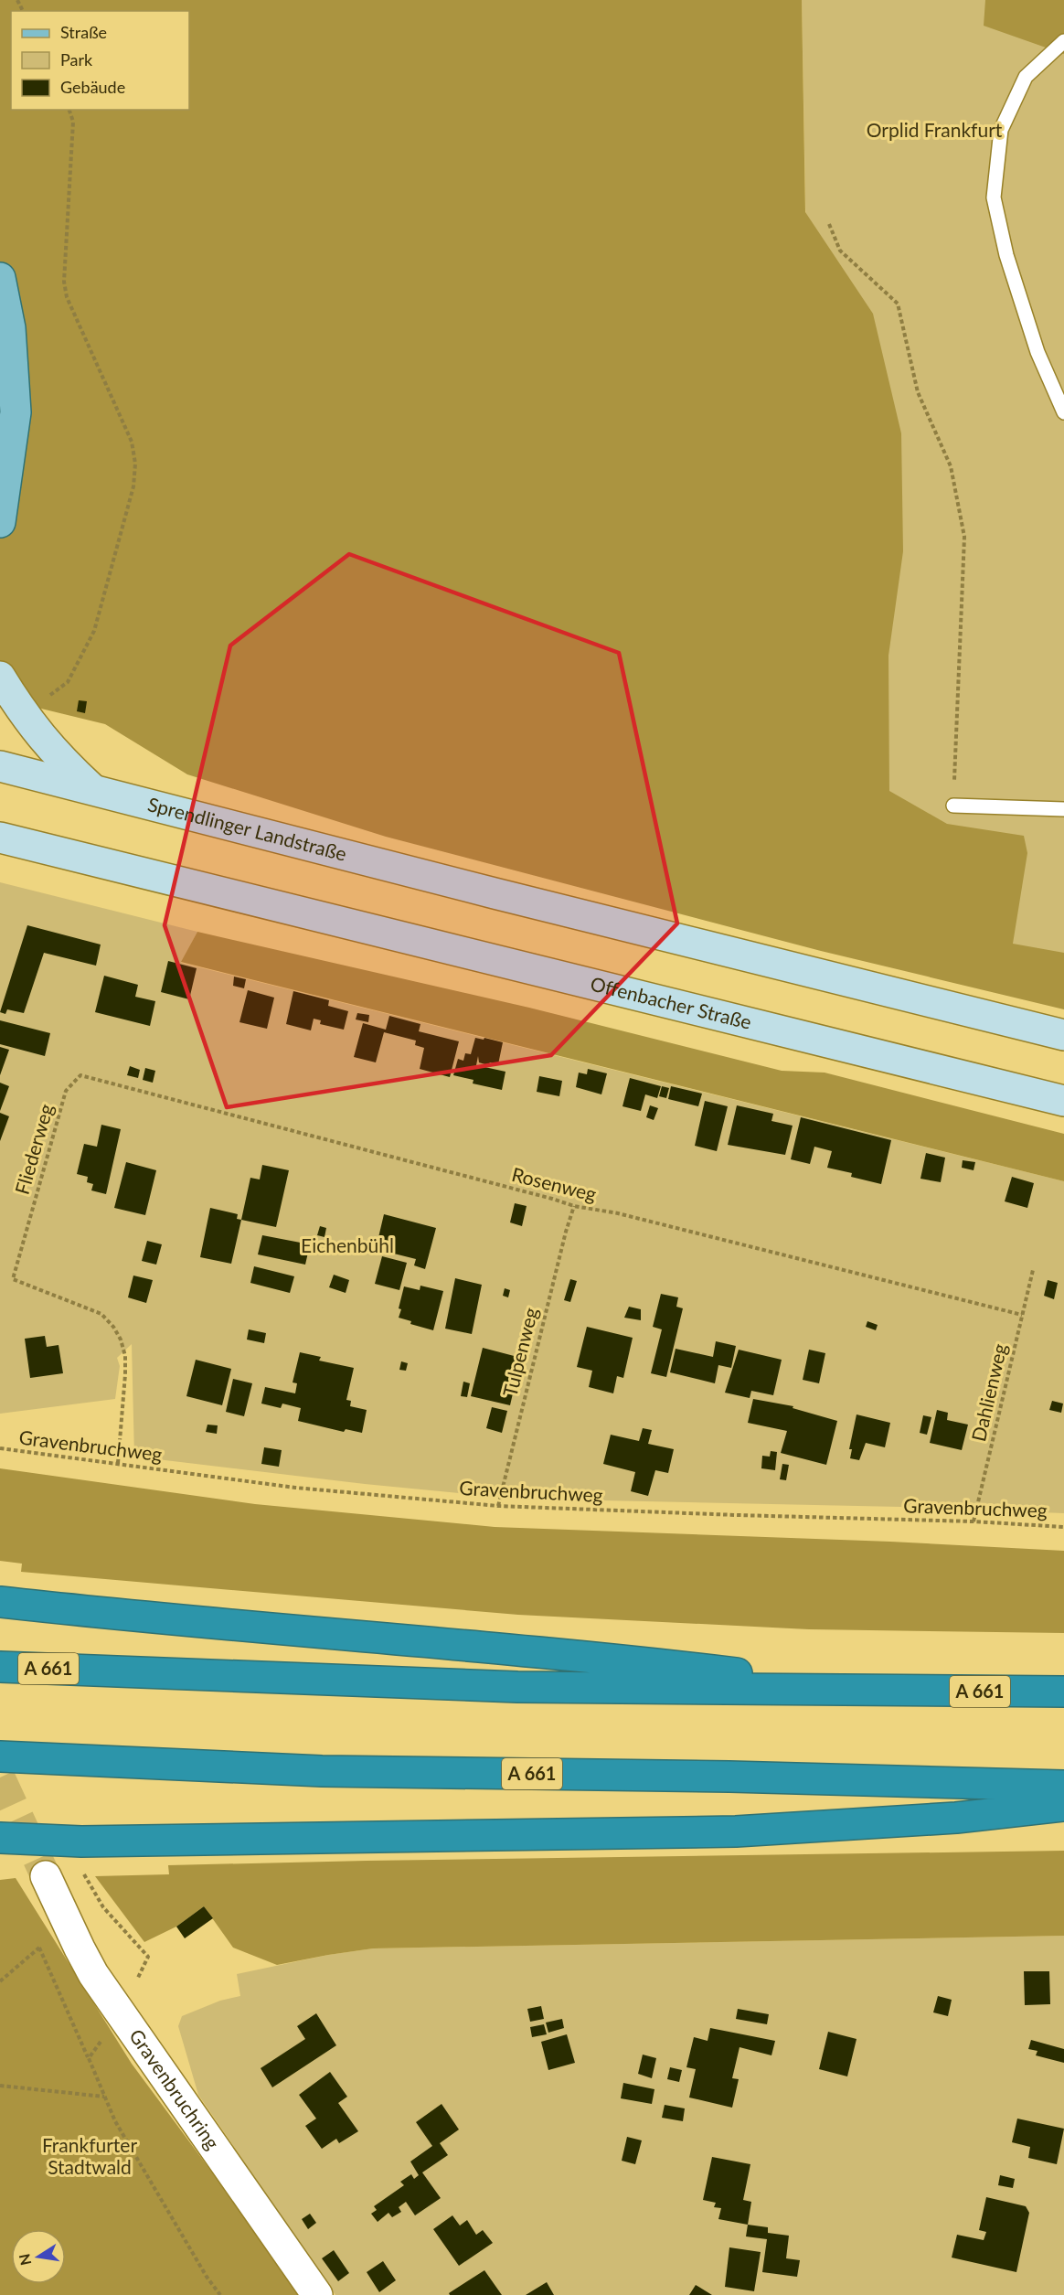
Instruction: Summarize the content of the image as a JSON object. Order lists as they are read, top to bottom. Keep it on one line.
{"streets":{"highway":["A 661"],"main road":["Sprendlinger Landstraße","Offenbacher Straße"],"street":["Gravenbruchring"],"path":["Fliederweg","Rosenweg","Tulpenweg","Dahlienweg","Gravenbruchweg"]},"crossings":[["Fliederweg","Rosenweg"],["Fliederweg","Gravenbruchweg"],["Rosenweg","Tulpenweg"],["Rosenweg","Dahlienweg"],["Tulpenweg","Gravenbruchweg"],["Dahlienweg","Gravenbruchweg"]],"parks":["Orplid Frankfurt","Eichenbühl","Frankfurter Stadtwald"],"legend":["Straße","Park","Gebäude"],"north":"left"}
